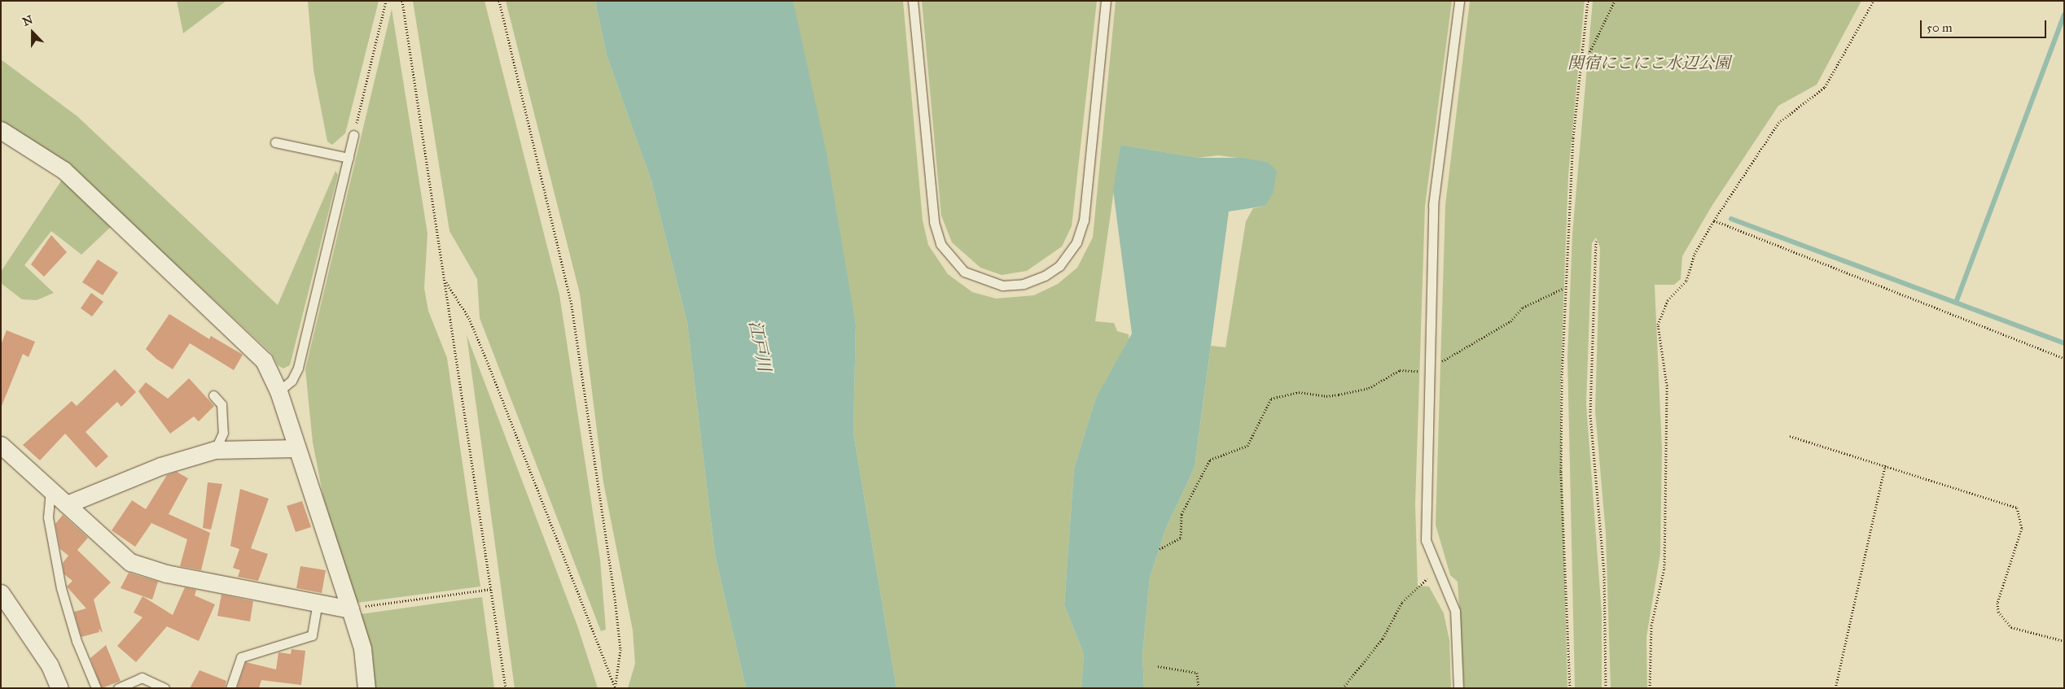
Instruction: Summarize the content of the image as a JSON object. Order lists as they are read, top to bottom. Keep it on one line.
{"water":["江戸川"],"parks":["関宿にこにこ水辺公園"],"scale_bar":"50 m","north":"top"}
